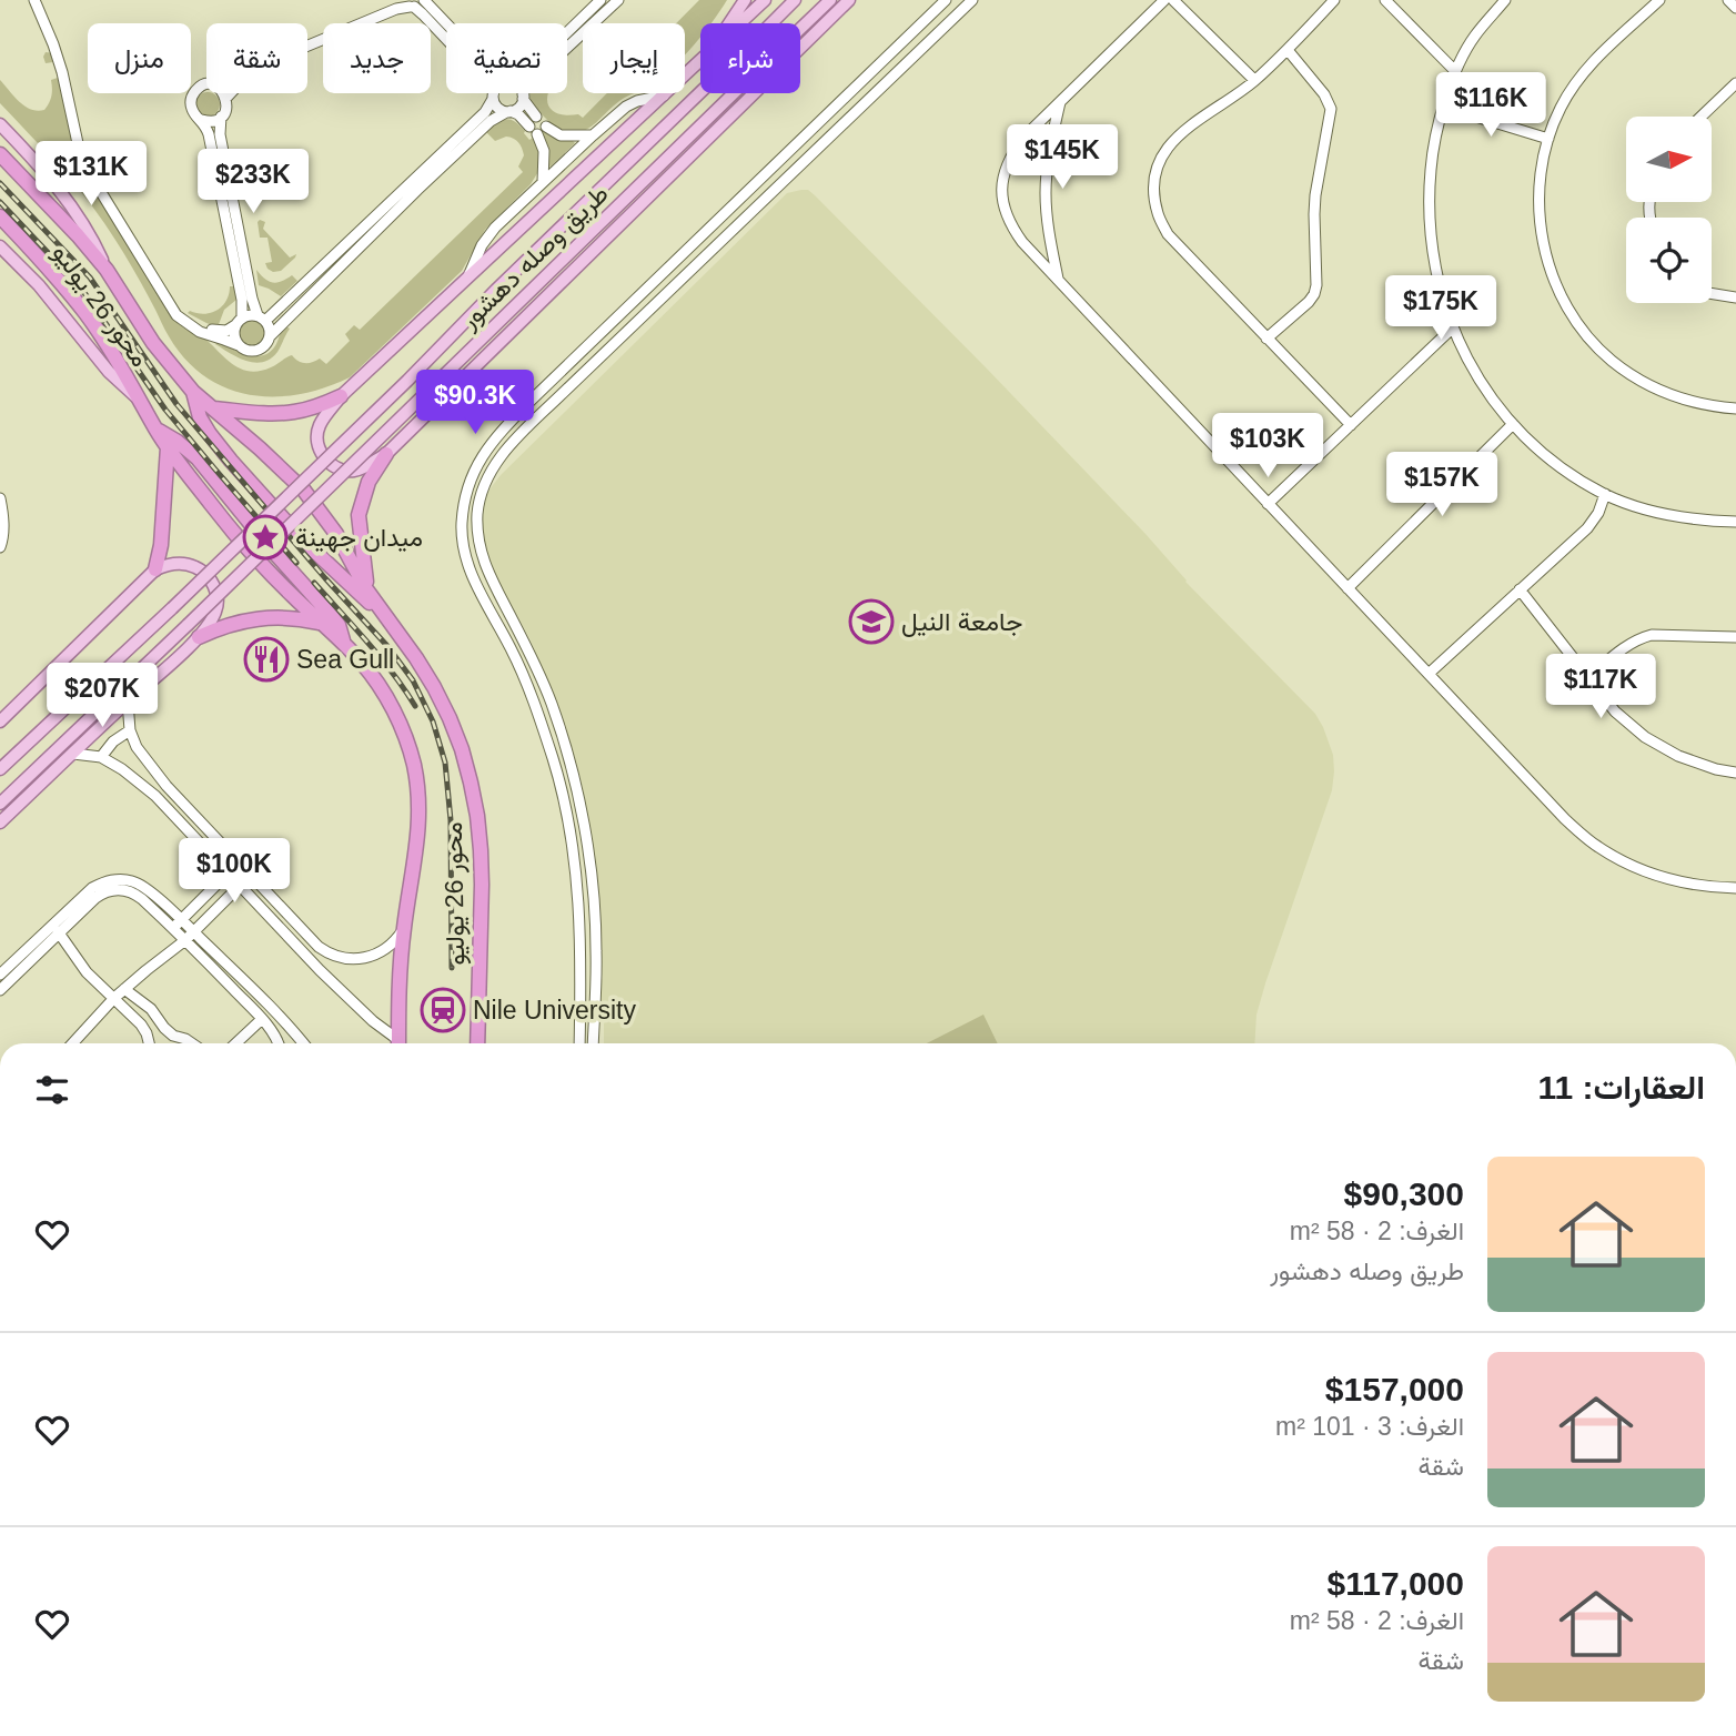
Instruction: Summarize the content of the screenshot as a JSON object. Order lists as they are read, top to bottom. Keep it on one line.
{"streets":{"highway":["محور 26 يوليو"],"main road":["طريق وصله دهشور"]},"places":{"place":["ميدان جهينة"],"school or university":["جامعة النيل"],"restaurant":["Sea Gull"],"station":["Nile University"]},"north":"right","page":{"chip":["شراء","إيجار","تصفية","جديد","شقة","منزل"],"price":["$116K","$145K","$131K","$233K","$175K","$90.3K","$103K","$157K","$117K","$207K","$100K"],"heading":"العقارات: 11","list":[{"name":"$90,300","note":"الغرف: 2 · 58 m² · طريق وصله دهشور"},{"name":"$157,000","note":"الغرف: 3 · 101 m² · شقة"},{"name":"$117,000","note":"الغرف: 2 · 58 m² · شقة"}]}}
